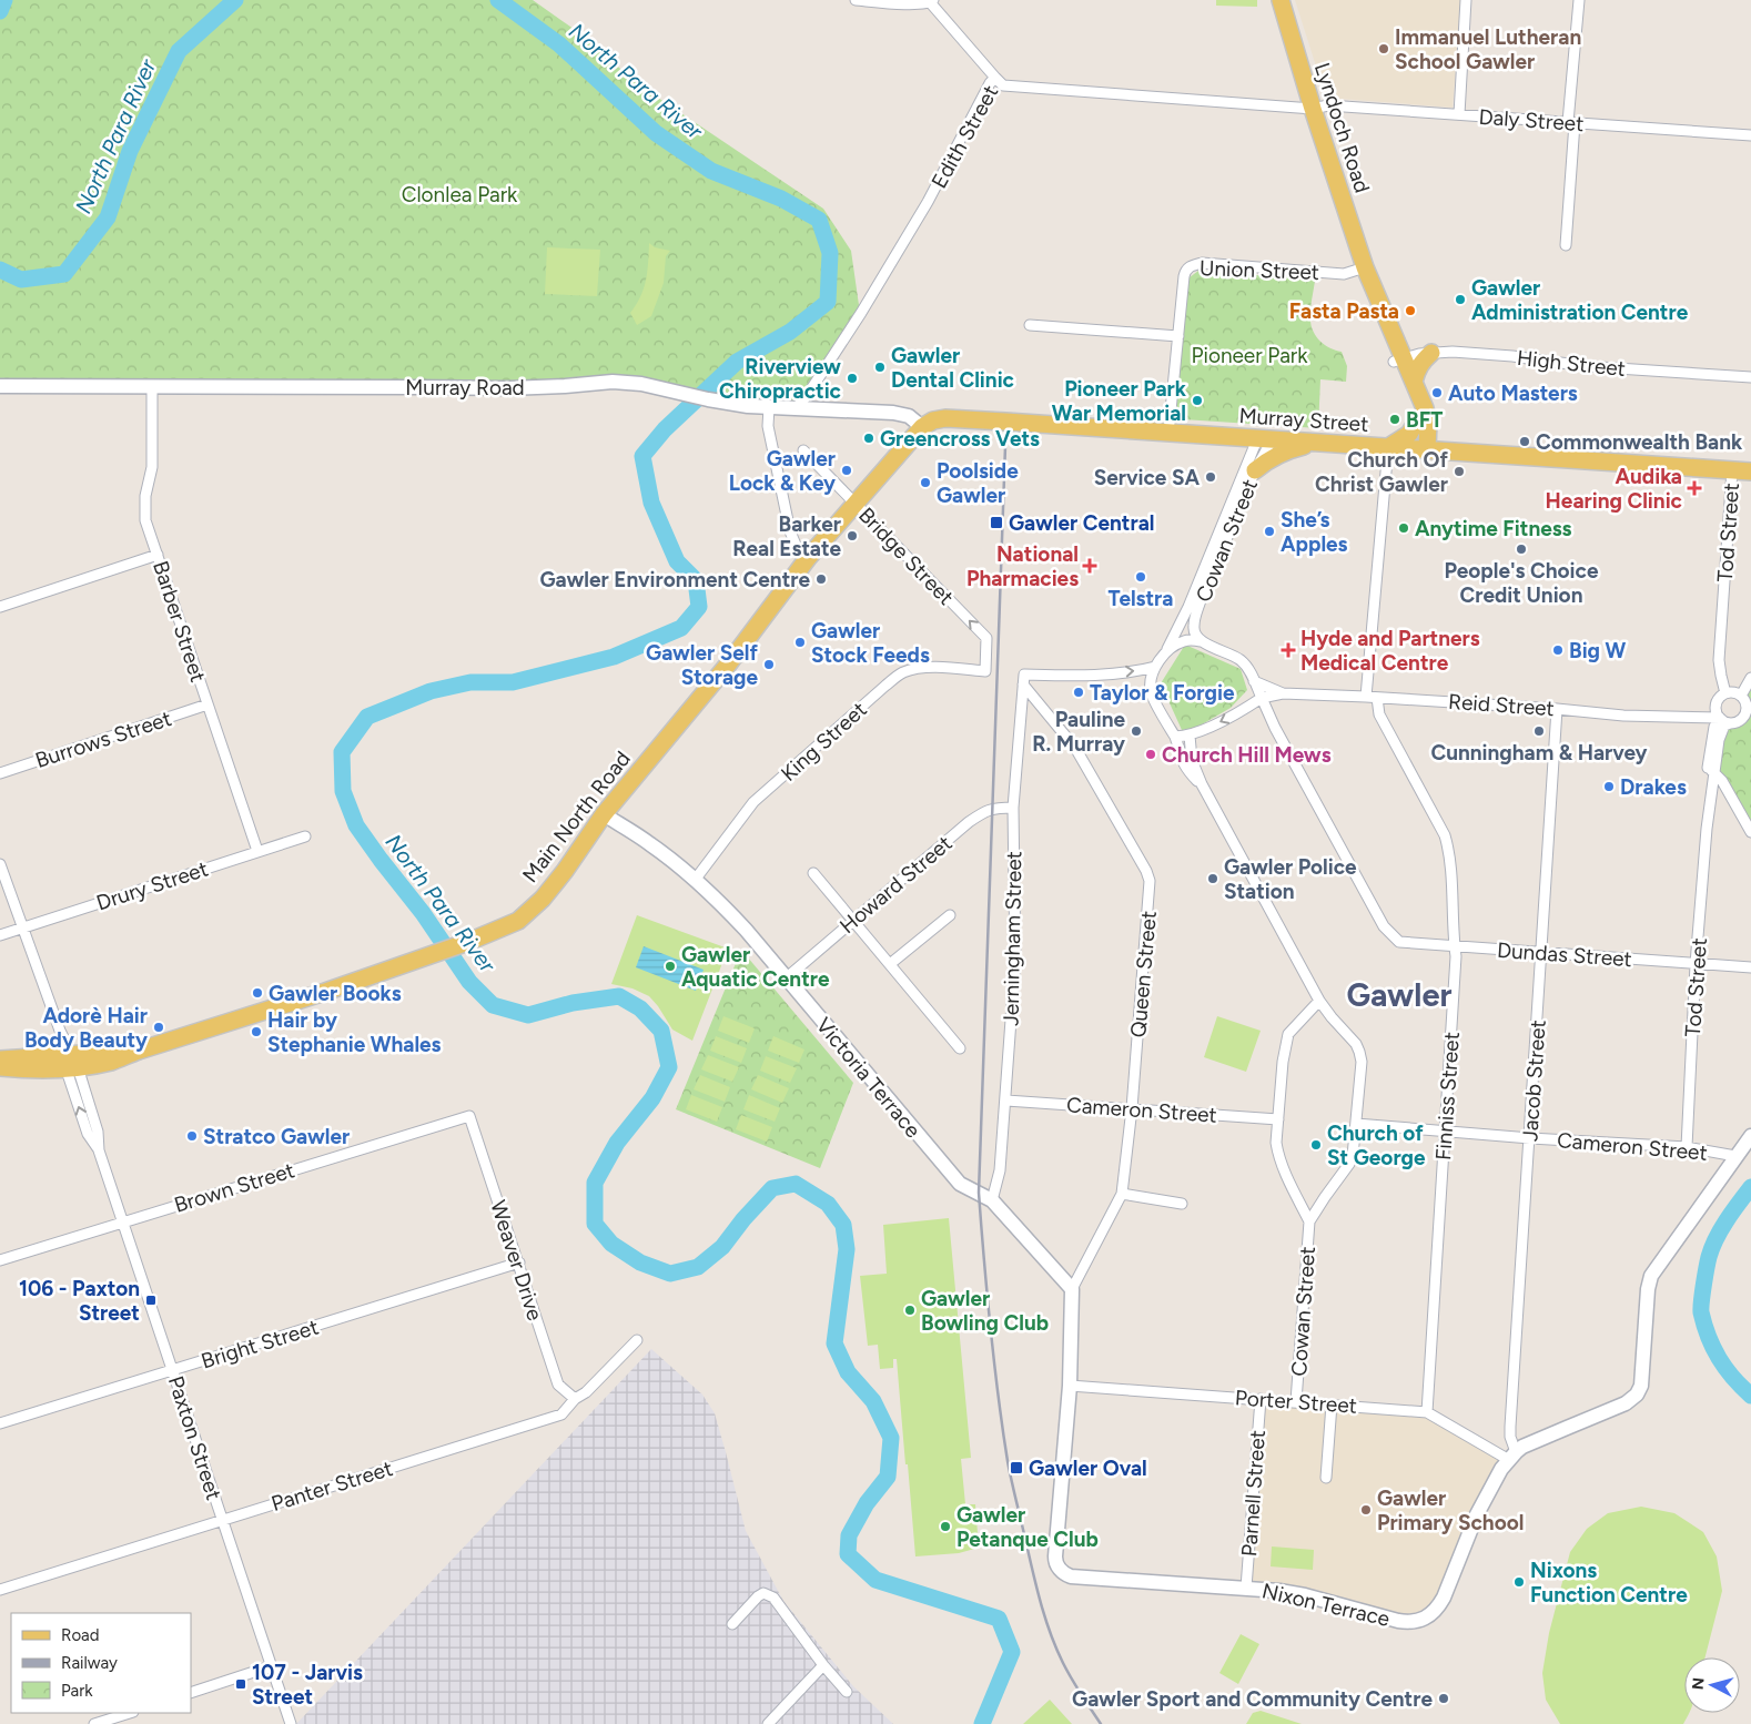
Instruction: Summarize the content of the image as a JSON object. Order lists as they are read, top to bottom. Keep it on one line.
{"streets":{"main road":["Lyndoch Road","Murray Street","Main North Road"],"street":["Daly Street","Edith Street","Union Street","High Street","Murray Road","Tod Street","Cowan Street","Bridge Street","Barber Street","Reid Street","Burrows Street","King Street","Howard Street","Drury Street","Jerningham Street","Dundas Street","Queen Street","Victoria Terrace","Jacob Street","Finniss Street","Cameron Street","Brown Street","Weaver Drive","Bright Street","Porter Street","Paxton Street","Panter Street","Parnell Street","Nixon Terrace"]},"crossings":[["Daly Street","Lyndoch Road"],["Daly Street","Edith Street"],["Lyndoch Road","Edith Street"],["Lyndoch Road","Union Street"],["Lyndoch Road","High Street"],["Lyndoch Road","Murray Street"],["Edith Street","Murray Road"],["Union Street","Murray Street"],["Murray Road","Murray Street"],["Murray Road","Barber Street"],["Murray Road","Main North Road"],["Murray Street","Tod Street"],["Murray Street","Cowan Street"],["Murray Street","Main North Road"],["Tod Street","Reid Street"],["Tod Street","Dundas Street"],["Tod Street","Cameron Street"],["Cowan Street","Reid Street"],["Cowan Street","Porter Street"],["Bridge Street","King Street"],["Bridge Street","Main North Road"],["Barber Street","Burrows Street"],["Barber Street","Drury Street"],["Reid Street","Jacob Street"],["Reid Street","Finniss Street"],["King Street","Victoria Terrace"],["Main North Road","Victoria Terrace"],["Main North Road","Paxton Street"],["Howard Street","Jerningham Street"],["Howard Street","Victoria Terrace"],["Drury Street","Paxton Street"],["Jerningham Street","Queen Street"],["Jerningham Street","Victoria Terrace"],["Jerningham Street","Cameron Street"],["Dundas Street","Jacob Street"],["Dundas Street","Finniss Street"],["Queen Street","Cameron Street"],["Jacob Street","Cameron Street"],["Jacob Street","Porter Street"],["Jacob Street","Nixon Terrace"],["Finniss Street","Cameron Street"],["Finniss Street","Porter Street"],["Brown Street","Weaver Drive"],["Brown Street","Paxton Street"],["Weaver Drive","Bright Street"],["Weaver Drive","Panter Street"],["Bright Street","Paxton Street"],["Porter Street","Parnell Street"],["Porter Street","Nixon Terrace"],["Paxton Street","Panter Street"],["Parnell Street","Nixon Terrace"]],"one_way":["Bridge Street"],"districts":["Gawler"],"water":["North Para River"],"parks":["Clonlea Park","Pioneer Park"],"places":{"other":["Immanuel Lutheran School Gawler","Gawler Administration Centre","Fasta Pasta","Gawler Dental Clinic","Riverview Chiropractic","Auto Masters","Pioneer Park War Memorial","BFT","Greencross Vets","Commonwealth Bank","Gawler Lock & Key","Church Of Christ Gawler","Service SA","Poolside Gawler","Anytime Fitness","She’s Apples","Barker Real Estate","People's Choice Credit Union","Telstra","Gawler Environment Centre","Gawler Stock Feeds","Big W","Gawler Self Storage","Taylor & Forgie","Pauline R. Murray","Cunningham & Harvey","Church Hill Mews","Drakes","Gawler Police Station","Gawler Aquatic Centre","Gawler Books","Adorè Hair Body Beauty","Hair by Stephanie Whales","Stratco Gawler","Church of St George","Gawler Bowling Club","Gawler Primary School","Gawler Petanque Club","Nixons Function Centre","Gawler Sport and Community Centre"],"health":["Audika Hearing Clinic","National Pharmacies","Hyde and Partners Medical Centre"],"transit":["Gawler Central","106 - Paxton Street","Gawler Oval","107 - Jarvis Street"]},"legend":["Road","Railway","Park"],"north":"left"}
